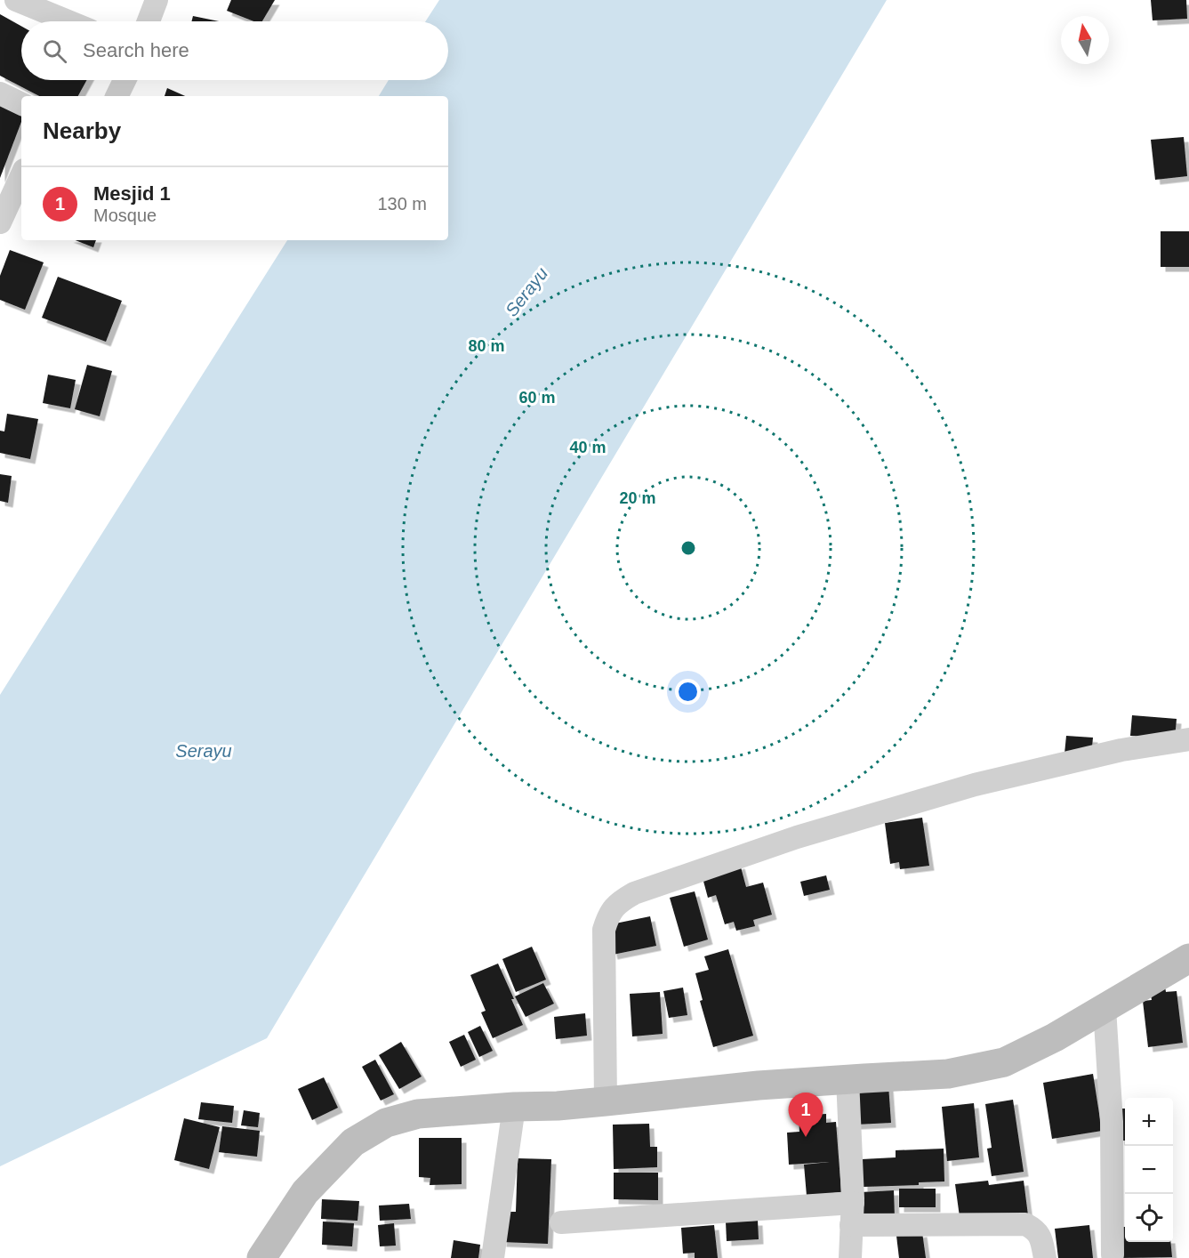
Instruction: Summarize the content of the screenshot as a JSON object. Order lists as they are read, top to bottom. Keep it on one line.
{"water":["Serayu"],"north":"top","page":{"search":"Search here","heading":"Nearby","list":[{"mark":"1","name":"Mesjid 1","note":"Mosque","value":"130 m"}],"pins":"1","map_buttons":["+","−"]},"rings":["80 m","60 m","40 m","20 m"]}
